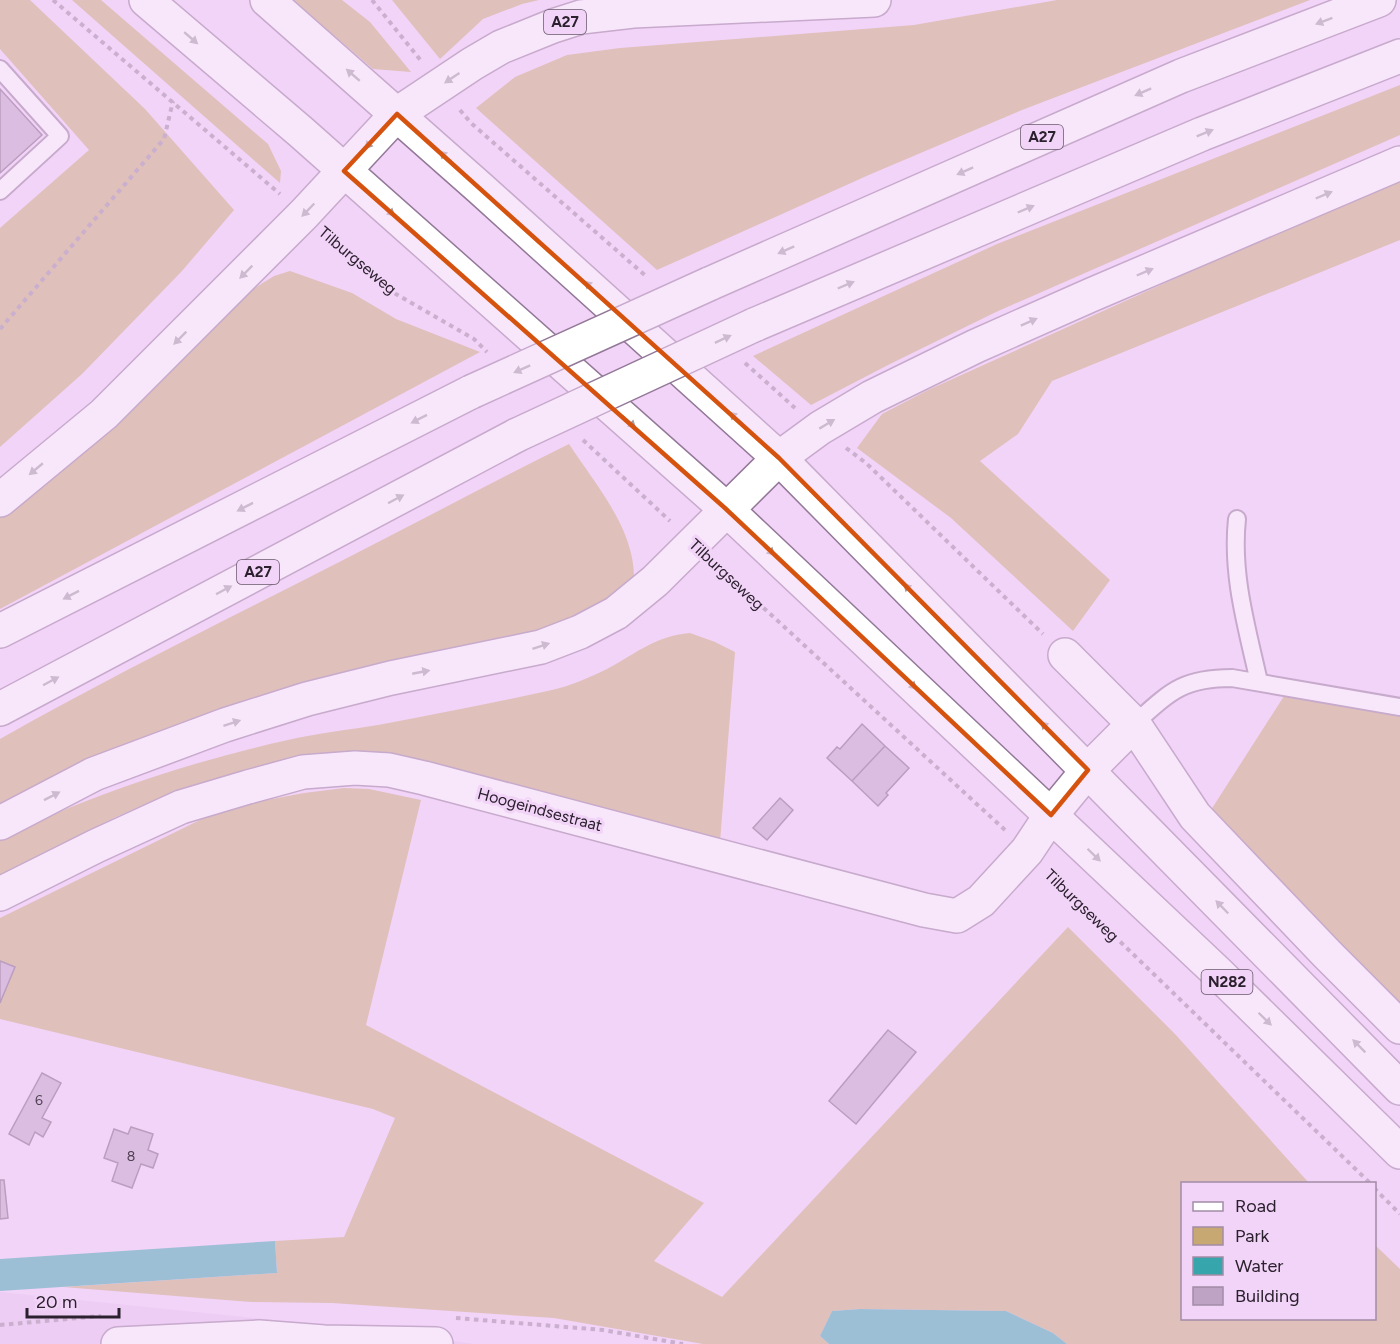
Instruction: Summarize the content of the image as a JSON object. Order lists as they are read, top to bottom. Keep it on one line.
{"streets":{"main road":["A27","Hoogeindsestraat","N282"],"path":["Tilburgseweg"]},"crossings":[["Tilburgseweg","Hoogeindsestraat"],["Hoogeindsestraat","N282"]],"house_numbers":["6","8"],"legend":["Road","Park","Water","Building"],"scale_bar":"20 m"}
